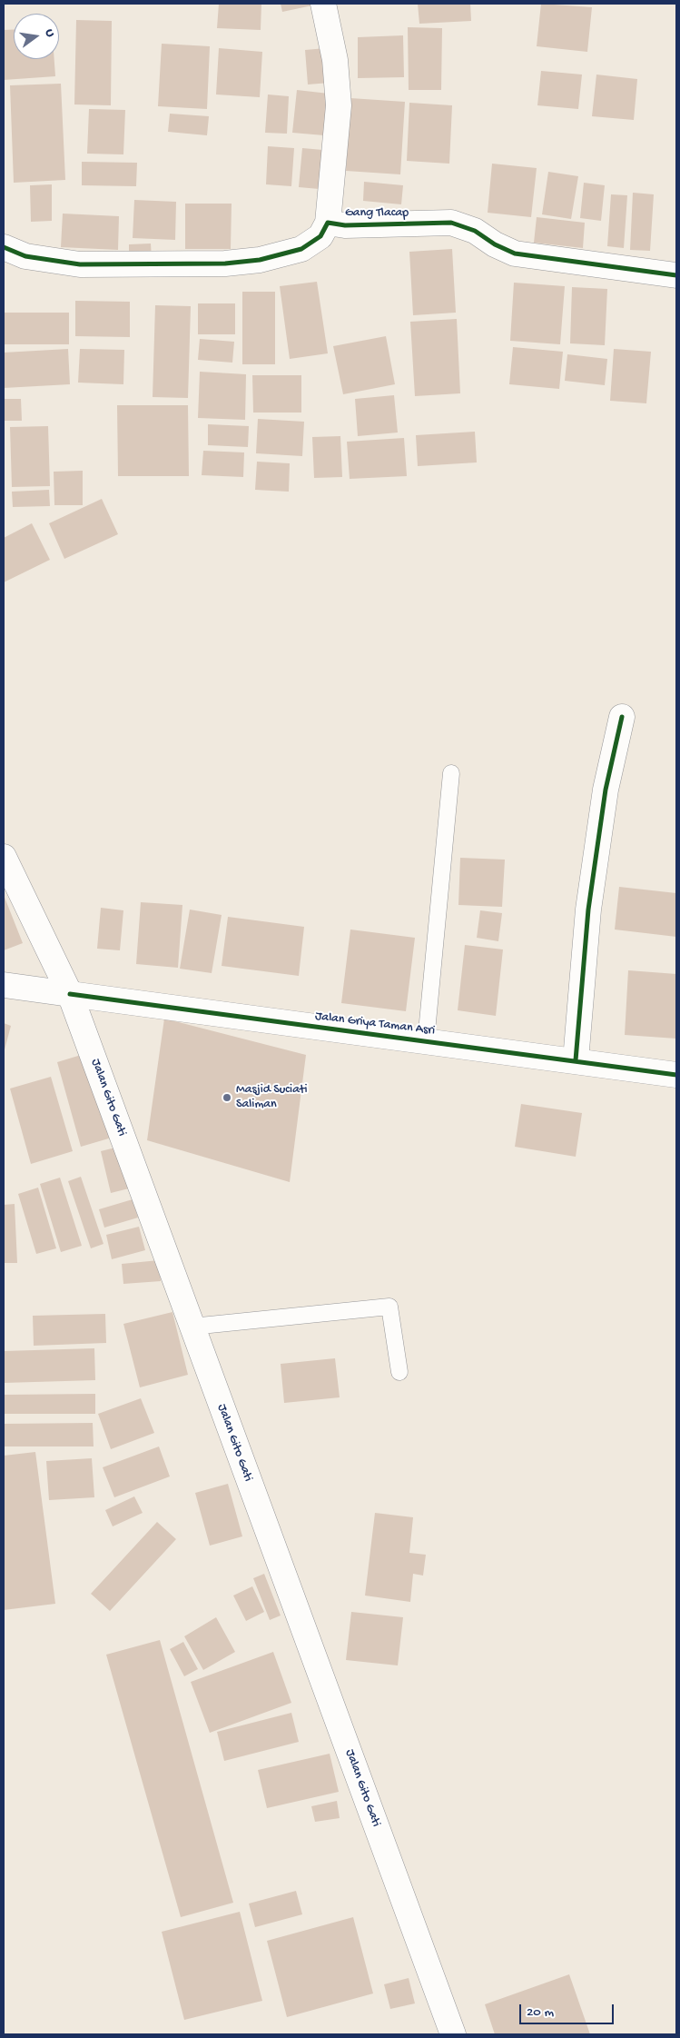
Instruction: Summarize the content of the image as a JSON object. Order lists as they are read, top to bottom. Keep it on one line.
{"streets":{"street":["Gang Tlacap","Jalan Griya Taman Asri","Jalan Gito Gati"]},"crossings":[["Jalan Griya Taman Asri","Jalan Gito Gati"]],"places":["Masjid Suciati Saliman"],"scale_bar":"20 m","north":"right"}
